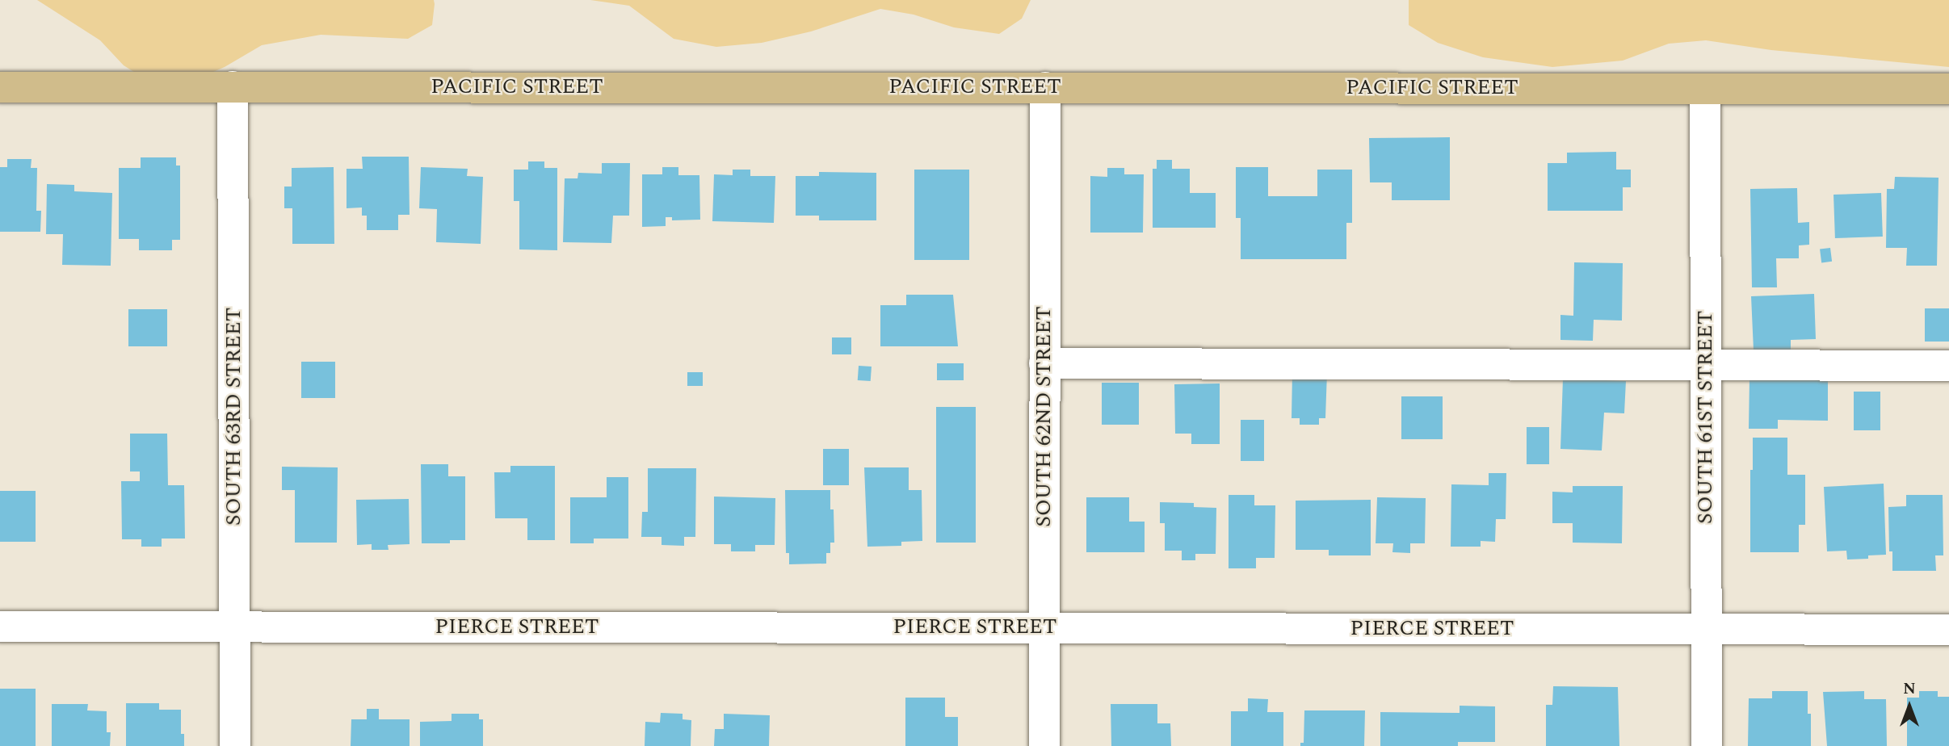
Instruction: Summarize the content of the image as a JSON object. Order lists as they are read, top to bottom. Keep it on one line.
{"streets":{"main road":["PACIFIC STREET"],"street":["SOUTH 63RD STREET","SOUTH 62ND STREET","SOUTH 61ST STREET","PIERCE STREET"]},"crossings":[["PACIFIC STREET","SOUTH 63RD STREET"],["PACIFIC STREET","SOUTH 62ND STREET"],["PACIFIC STREET","SOUTH 61ST STREET"],["SOUTH 63RD STREET","PIERCE STREET"],["SOUTH 62ND STREET","PIERCE STREET"],["SOUTH 61ST STREET","PIERCE STREET"]],"north":"top"}
